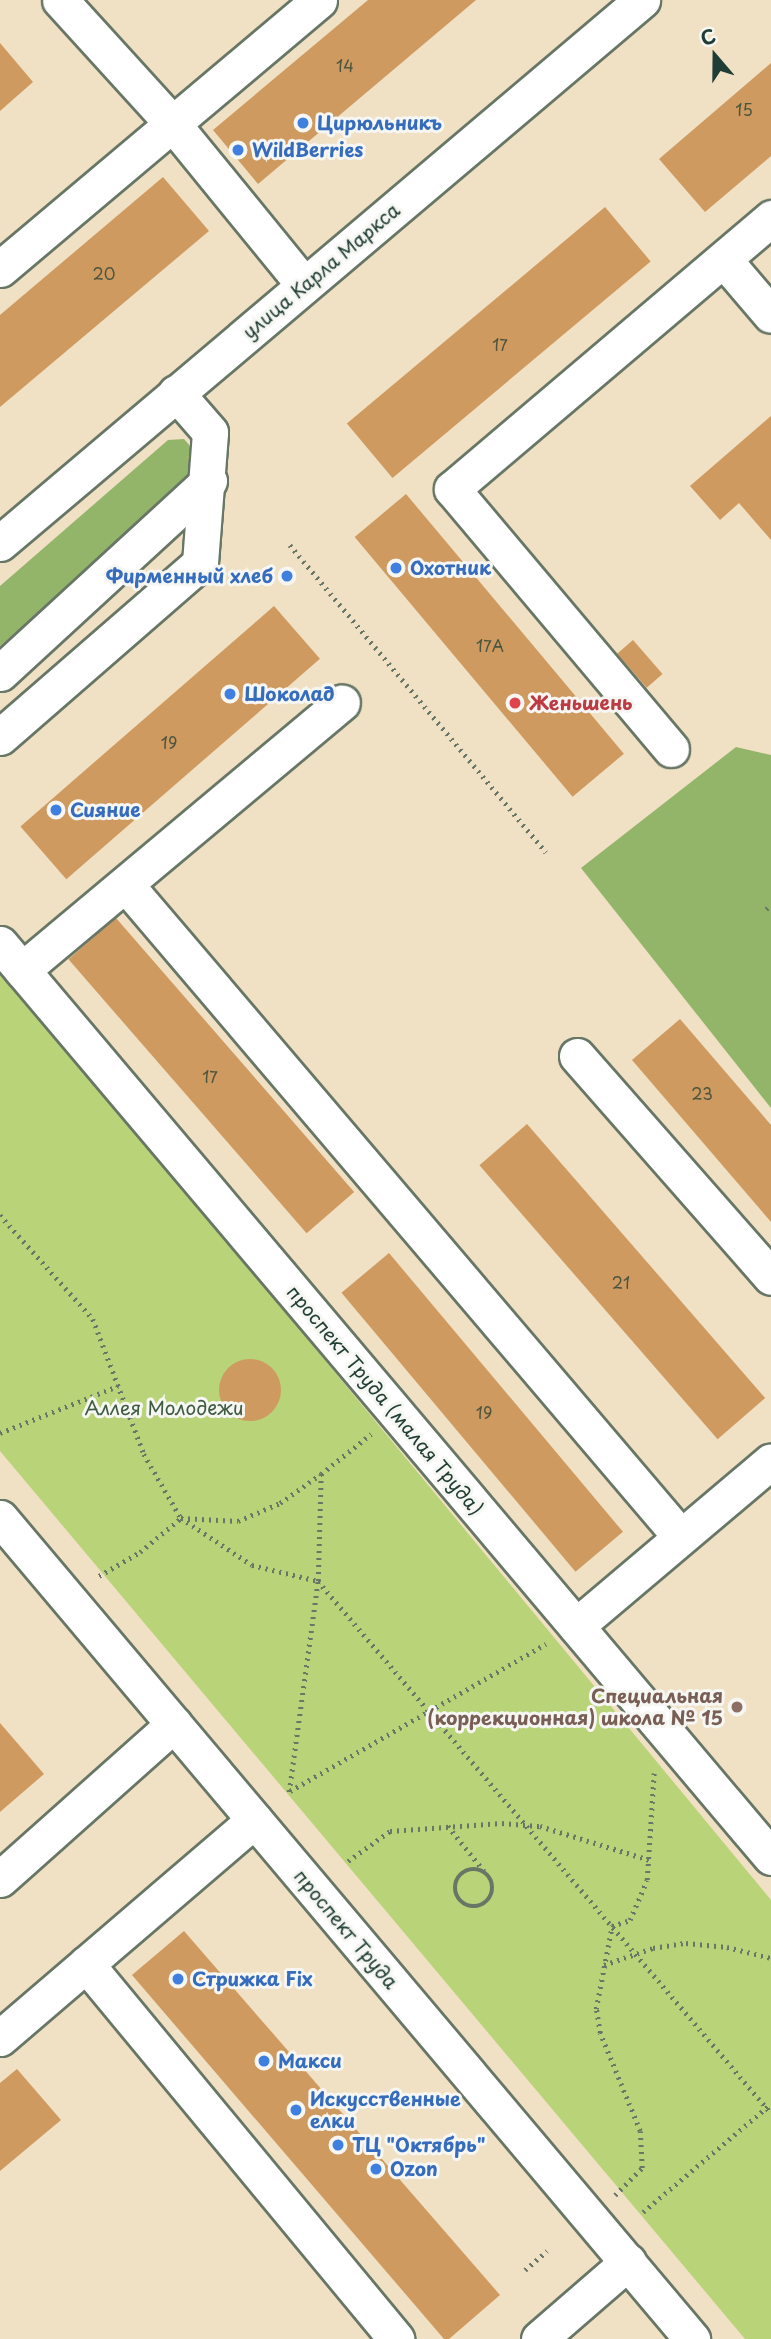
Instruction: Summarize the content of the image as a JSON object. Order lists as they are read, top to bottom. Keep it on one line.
{"streets":{"street":["улица Карла Маркса","проспект Труда (малая Труда)","проспект Труда"]},"parks":["Аллея Молодежи"],"places":["Цирюльникъ","WildBerries","Охотник","Фирменный хлеб","Шоколад","Женьшень","Сияние","Специальная (коррекционная) школа № 15","Стрижка Fix","Макси","Искусственные елки","ТЦ \"Октябрь\"","Ozon"],"house_numbers":["14","15","20","17","17А","19","17","23","21","19"],"north":"top"}
